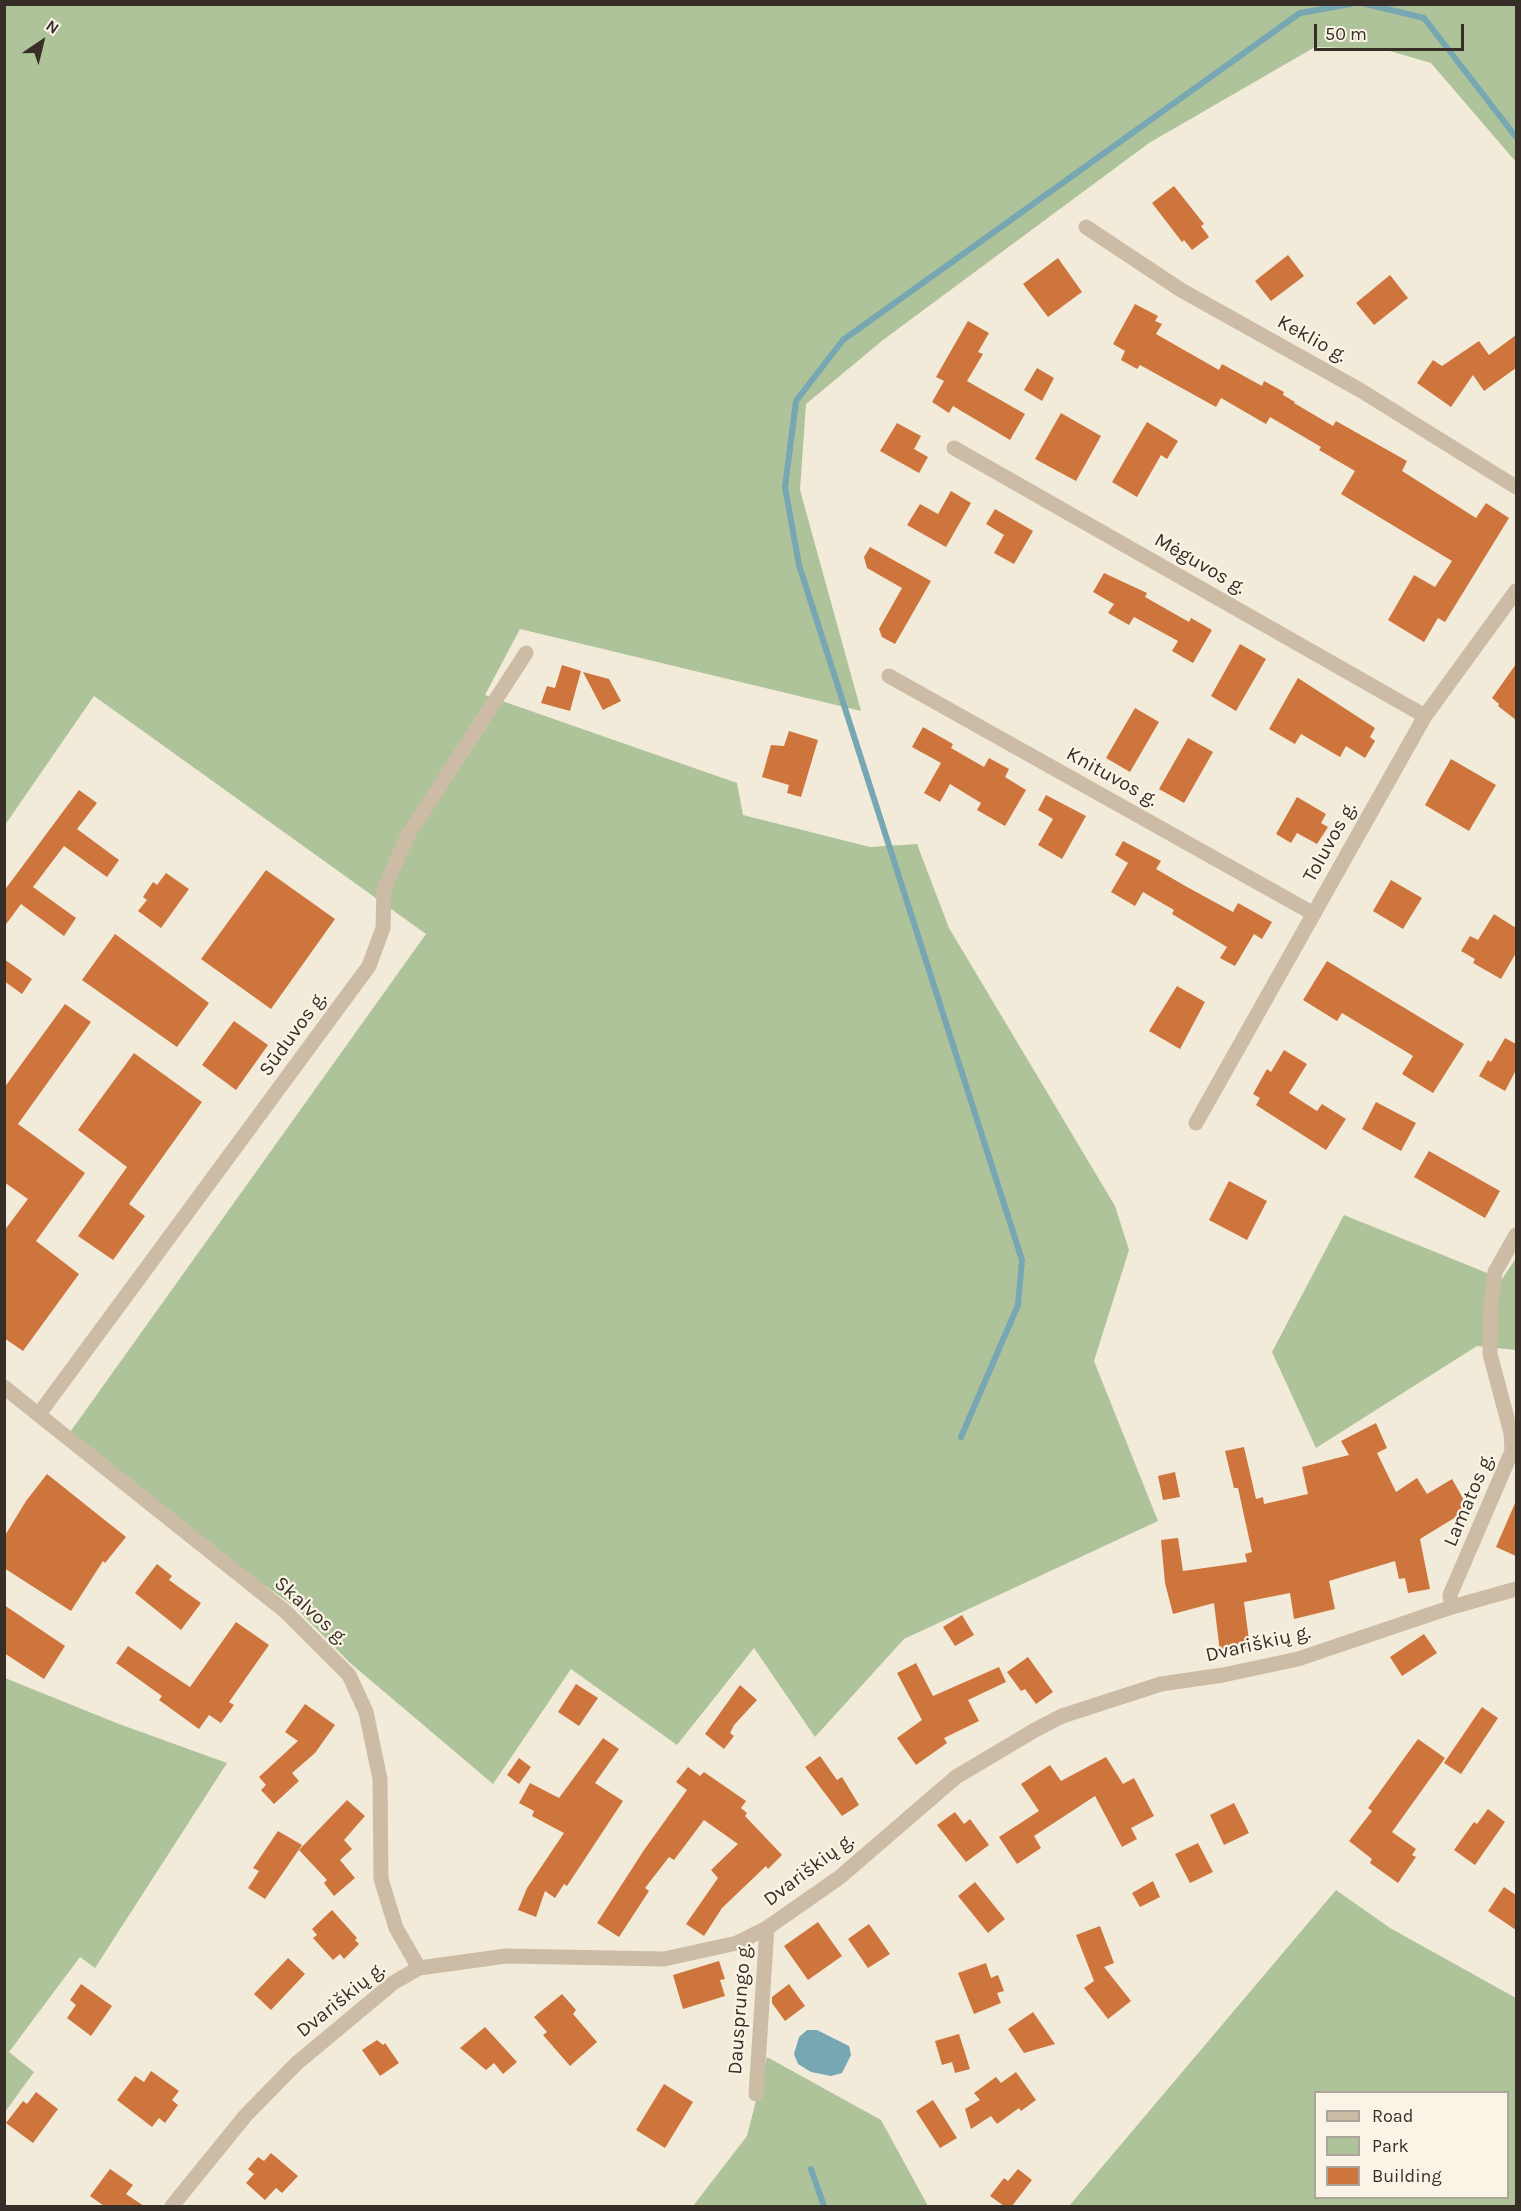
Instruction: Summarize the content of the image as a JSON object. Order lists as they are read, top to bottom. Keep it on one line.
{"streets":{"street":["Keklio g.","Mėguvos g.","Knituvos g.","Toluvos g.","Sūduvos g.","Lamatos g.","Skalvos g.","Dvariškių g.","Dausprungo g."]},"crossings":[["Mėguvos g.","Toluvos g."],["Knituvos g.","Toluvos g."],["Sūduvos g.","Skalvos g."],["Lamatos g.","Dvariškių g."],["Skalvos g.","Dvariškių g."],["Dvariškių g.","Dausprungo g."]],"legend":["Road","Park","Building"],"scale_bar":"50 m","north":"top right"}
